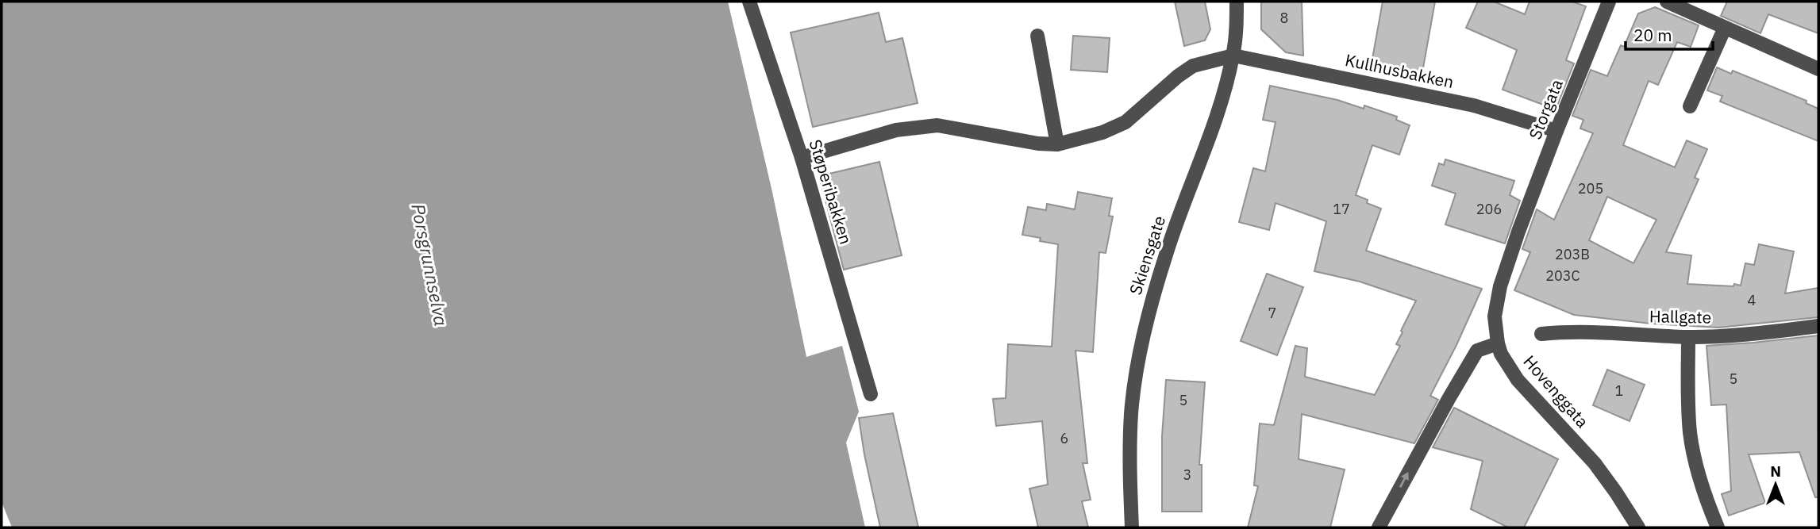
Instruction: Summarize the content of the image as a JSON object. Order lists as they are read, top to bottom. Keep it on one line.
{"streets":{"street":["Kullhusbakken","Storgata","Støperibakken","Skiensgate","Hallgate","Hovenggata"]},"crossings":[["Kullhusbakken","Storgata"],["Kullhusbakken","Skiensgate"],["Storgata","Hovenggata"]],"water":["Porsgrunnselva"],"house_numbers":["8","205","17","206","203B","203C","4","7","5","1","5","6","3"],"scale_bar":"20 m","north":"top"}
